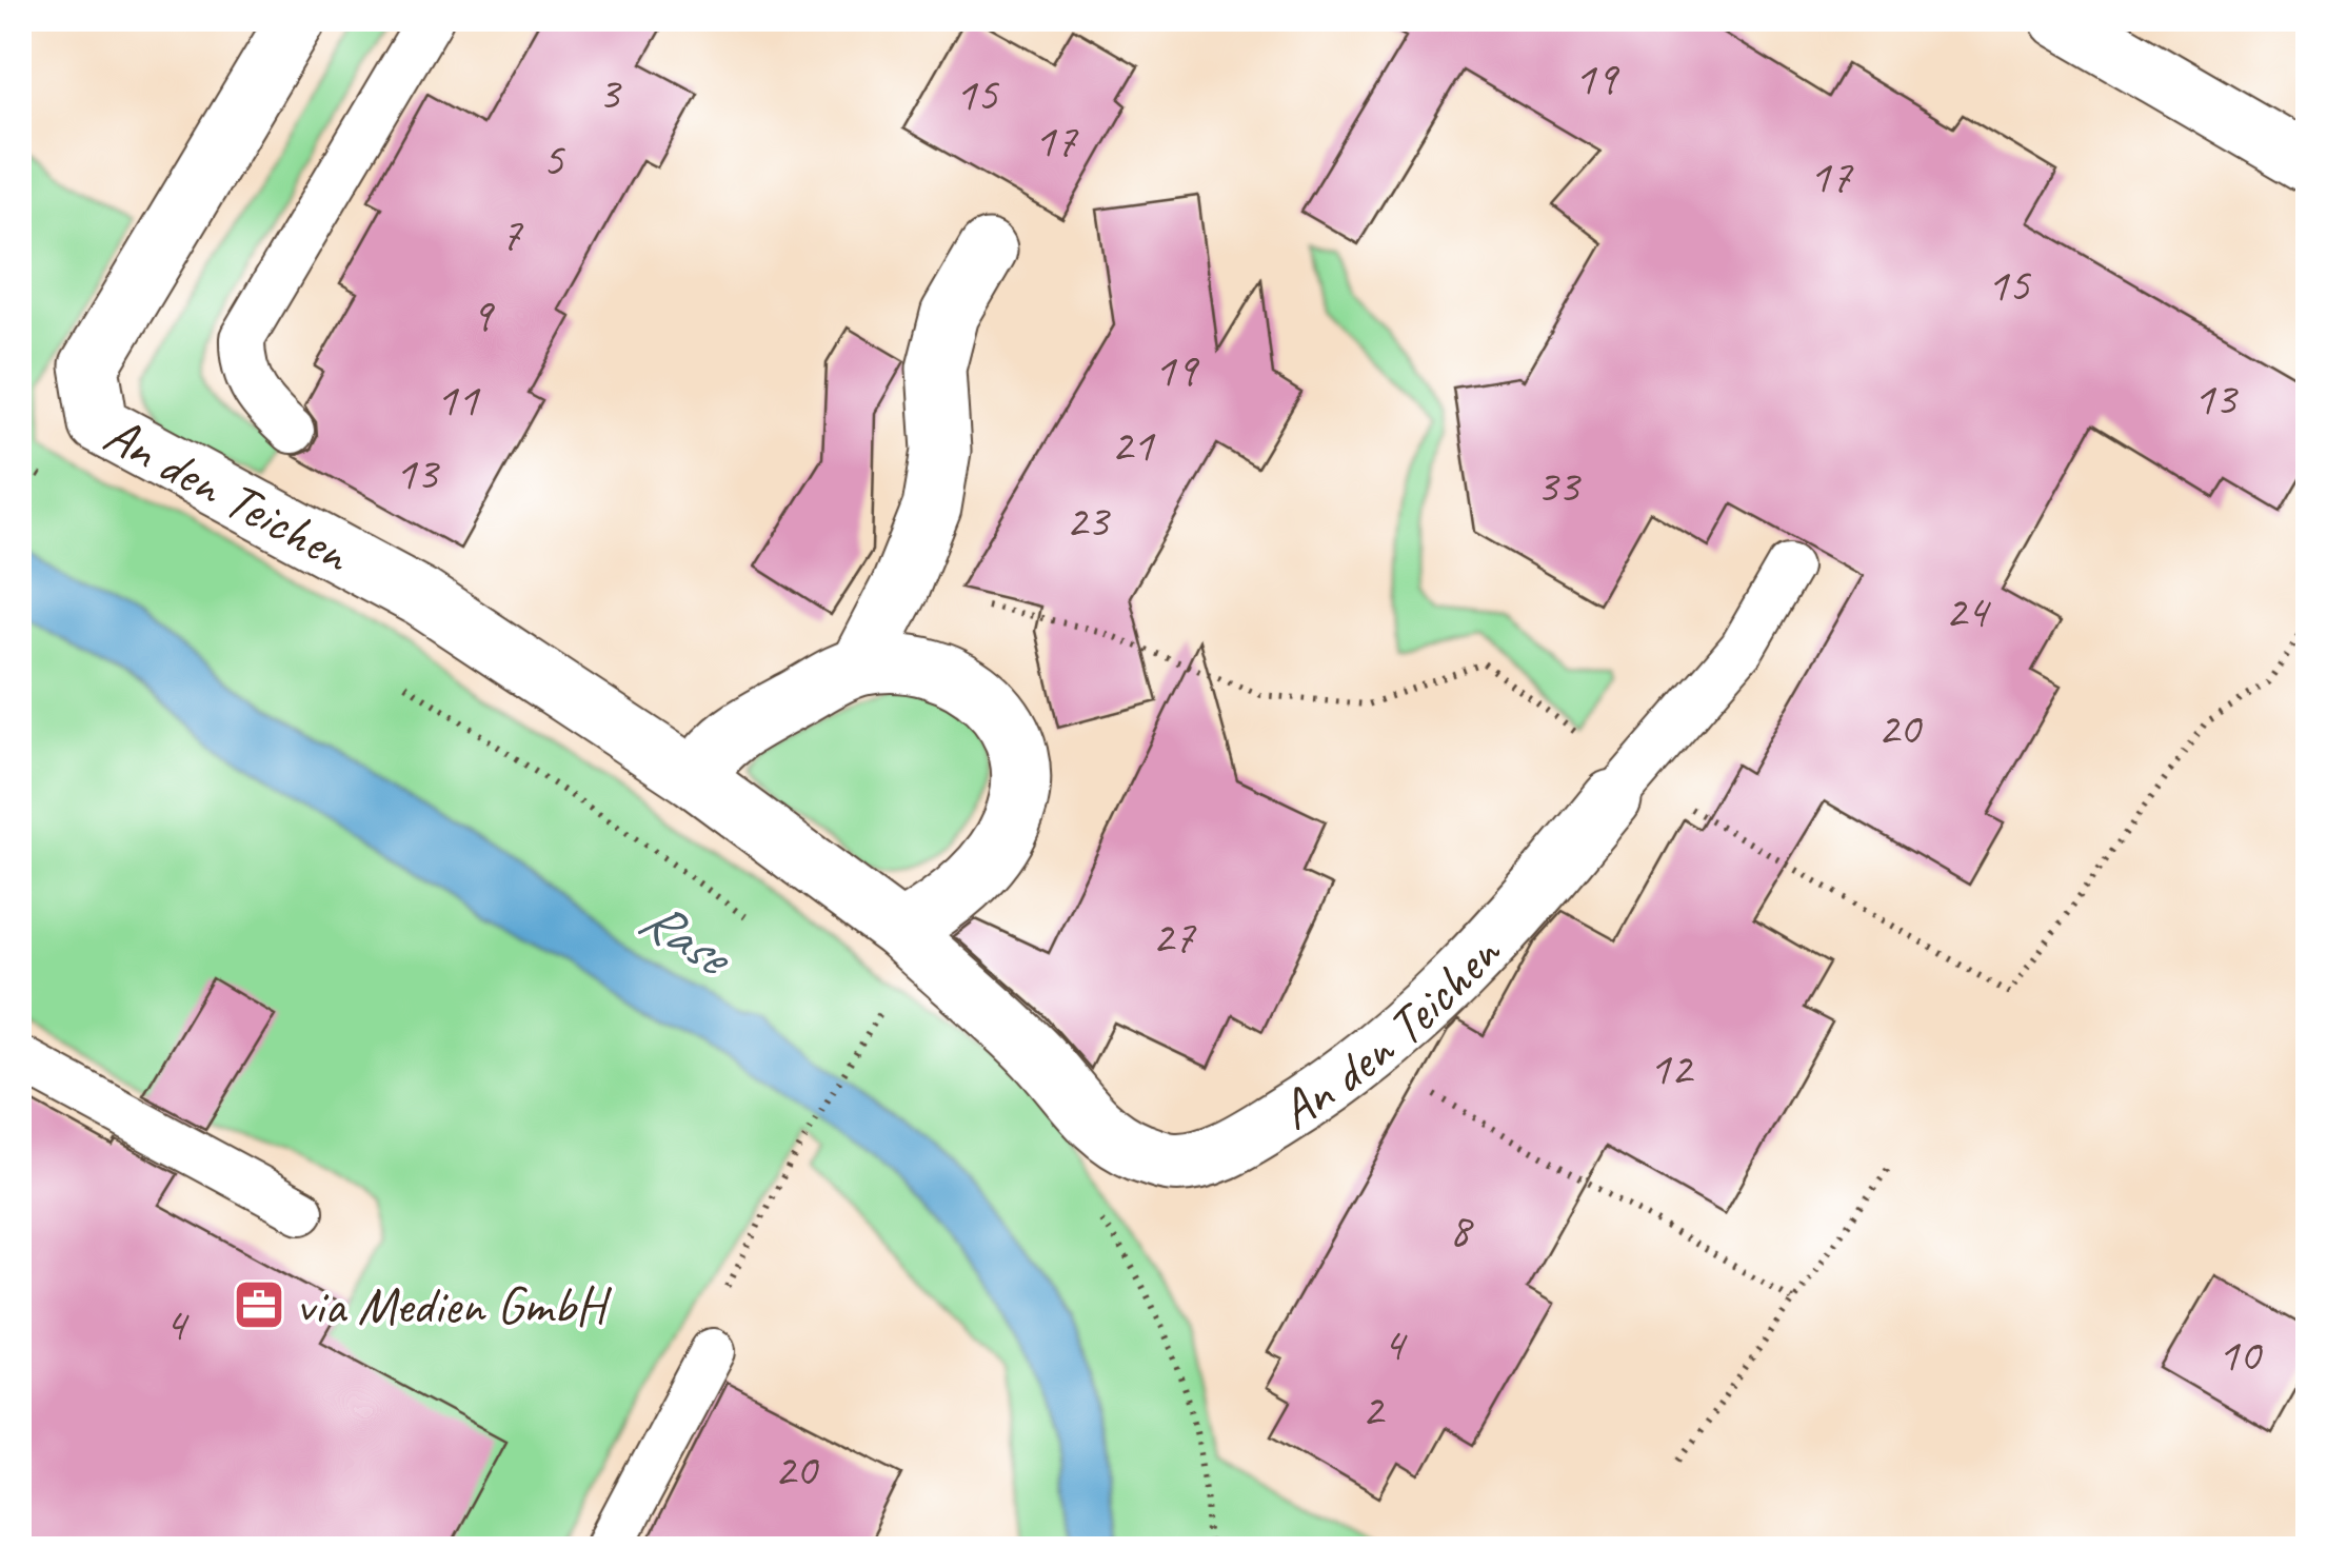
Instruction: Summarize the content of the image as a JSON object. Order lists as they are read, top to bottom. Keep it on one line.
{"streets":{"street":["An den Teichen"]},"water":["Rase"],"places":{"office":["via Medien GmbH"]},"house_numbers":["19","3","15","17","5","17","7","15","9","19","13","11","21","13","33","23","24","20","27","12","8","4","4","10","2","20"]}
